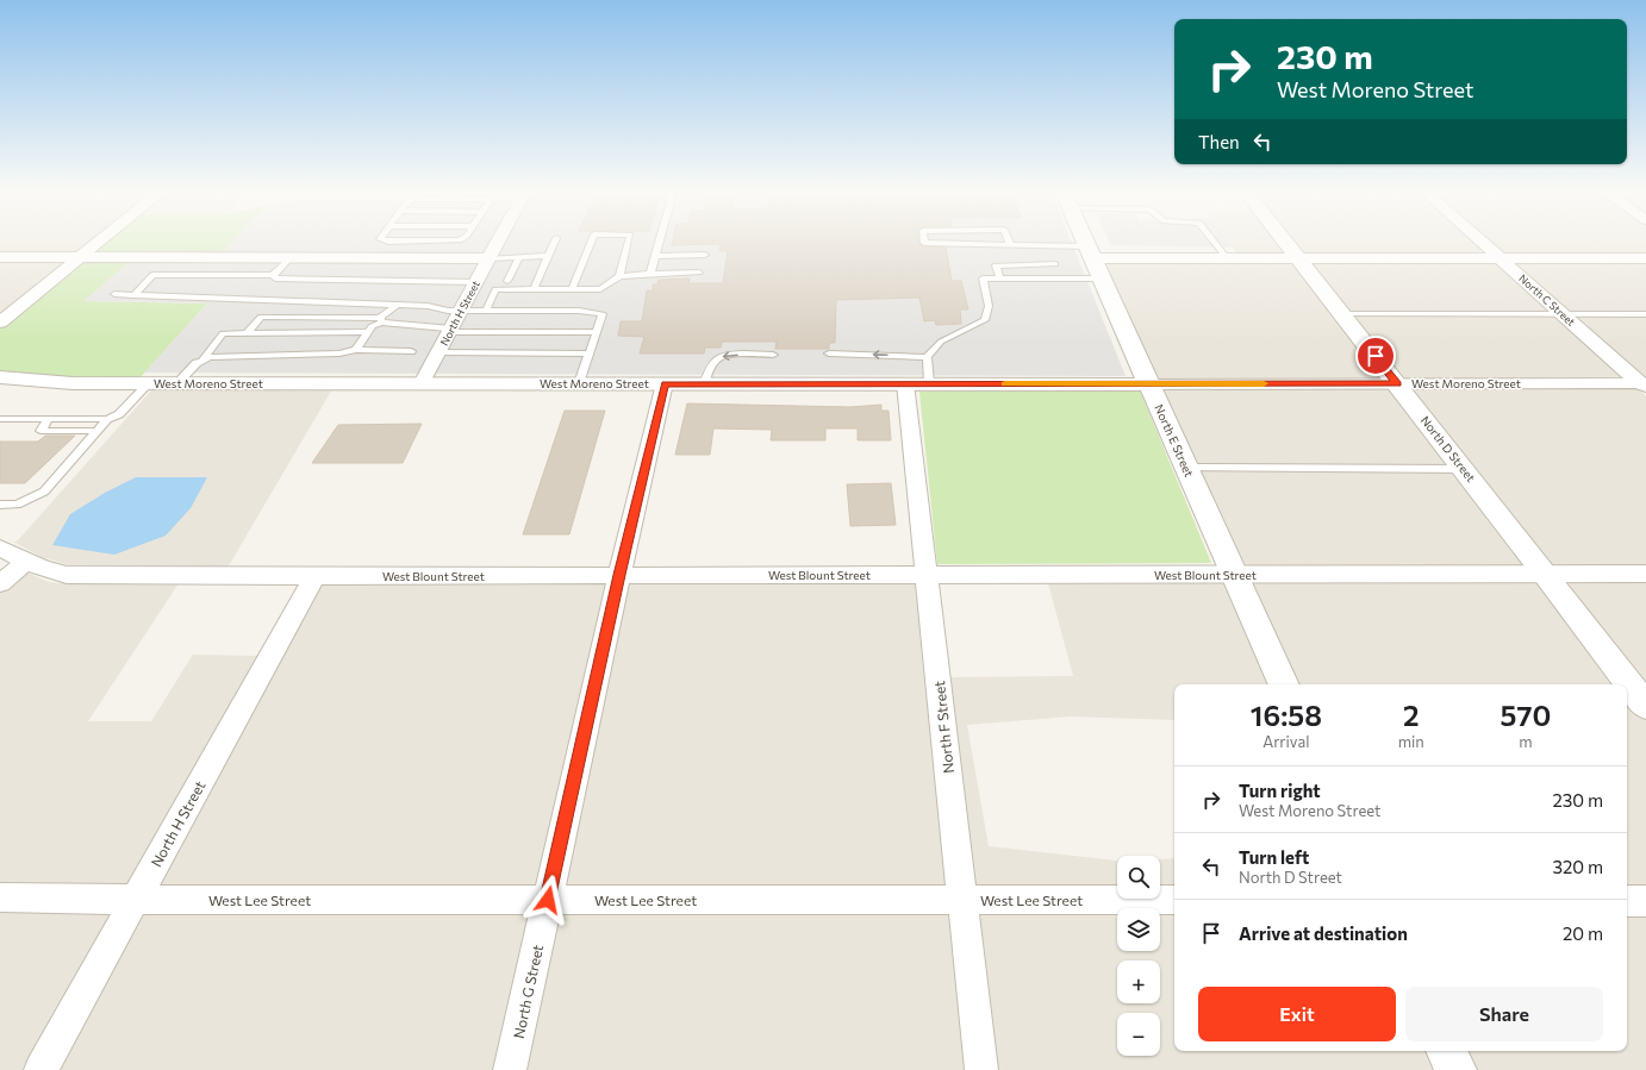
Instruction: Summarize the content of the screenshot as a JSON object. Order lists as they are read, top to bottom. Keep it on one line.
{"streets":{"street":["North C Street","North H Street","West Moreno Street","North E Street","North D Street","West Blount Street","North F Street","West Lee Street","North G Street"]},"crossings":[["North C Street","West Moreno Street"],["North H Street","West Moreno Street"],["North H Street","West Blount Street"],["North H Street","West Lee Street"],["West Moreno Street","North E Street"],["West Moreno Street","North D Street"],["West Moreno Street","North F Street"],["West Moreno Street","North G Street"],["North E Street","West Blount Street"],["North D Street","West Blount Street"],["West Blount Street","North F Street"],["West Blount Street","North G Street"],["North F Street","West Lee Street"],["West Lee Street","North G Street"]],"page":{"turn":["230 m","West Moreno Street"],"then":"Then","eta":["16:58","Arrival","2","min","570","m"],"list":[{"name":"Turn right","note":"West Moreno Street","value":"230 m"},{"name":"Turn left","note":"North D Street","value":"320 m"},{"name":"Arrive at destination","value":"20 m"}],"map_buttons":["+","−"],"buttons":["Exit","Share"]}}
